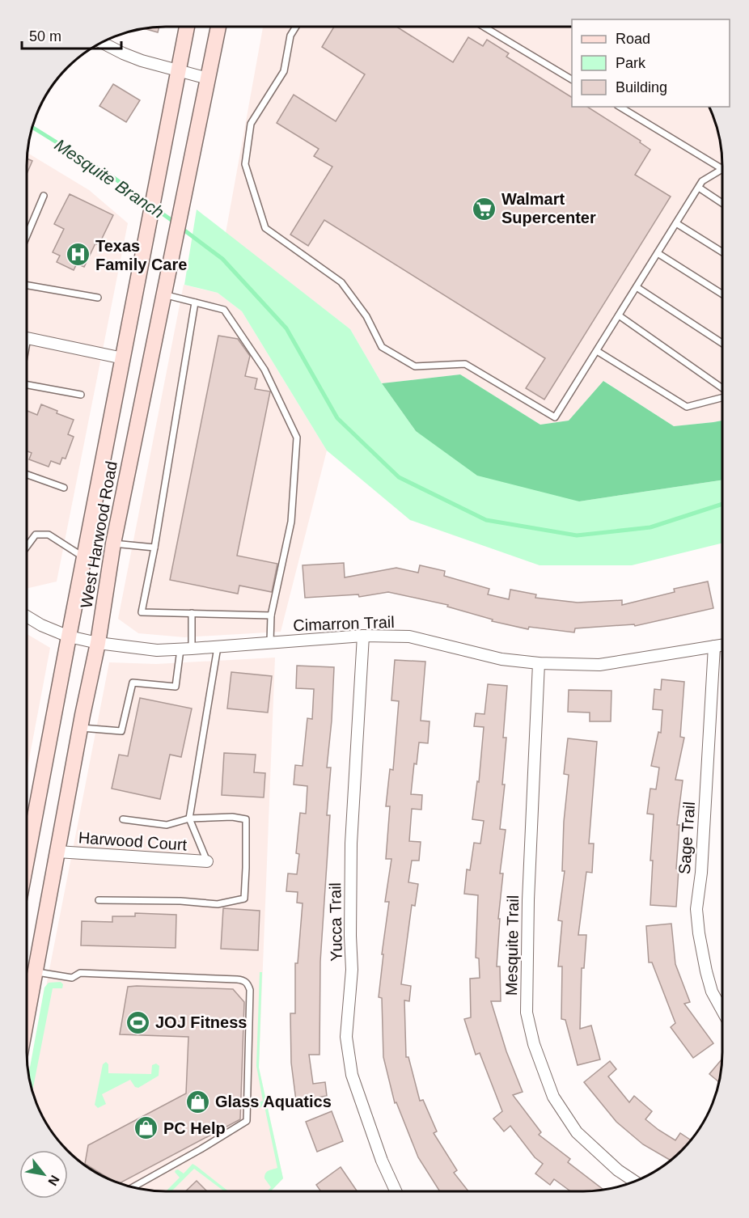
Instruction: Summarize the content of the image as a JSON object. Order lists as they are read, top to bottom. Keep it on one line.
{"streets":{"main road":["West Harwood Road"],"street":["Cimarron Trail","Sage Trail","Harwood Court","Yucca Trail","Mesquite Trail"]},"crossings":[["West Harwood Road","Cimarron Trail"],["West Harwood Road","Harwood Court"],["Cimarron Trail","Sage Trail"],["Cimarron Trail","Yucca Trail"],["Cimarron Trail","Mesquite Trail"]],"water":["Mesquite Branch"],"places":{"supermarket":["Walmart Supercenter"],"hospital":["Texas Family Care"],"sports":["JOJ Fitness"],"shop":["Glass Aquatics","PC Help"]},"legend":["Road","Park","Building"],"scale_bar":"50 m","north":"bottom right"}
